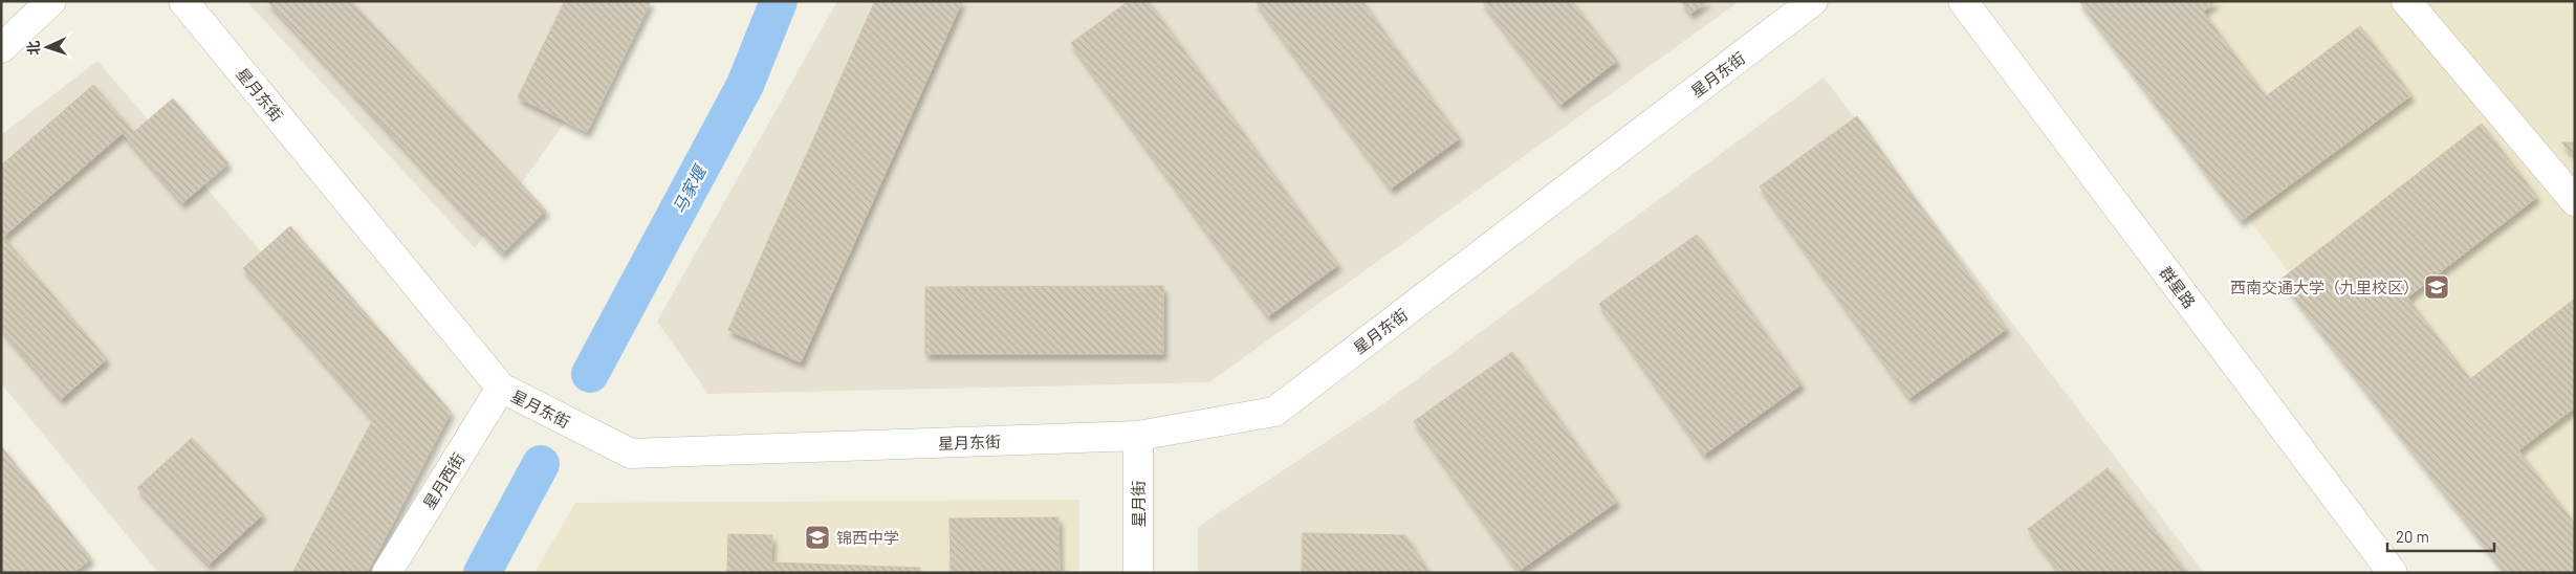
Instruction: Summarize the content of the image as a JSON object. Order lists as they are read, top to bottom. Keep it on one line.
{"streets":{"street":["星月东街","群星路","星月西街","星月街"]},"crossings":[["星月东街","星月西街"],["星月东街","星月街"]],"water":["马家堰"],"places":{"school or university":["西南交通大学（九里校区）","锦西中学"]},"scale_bar":"20 m","north":"left"}
